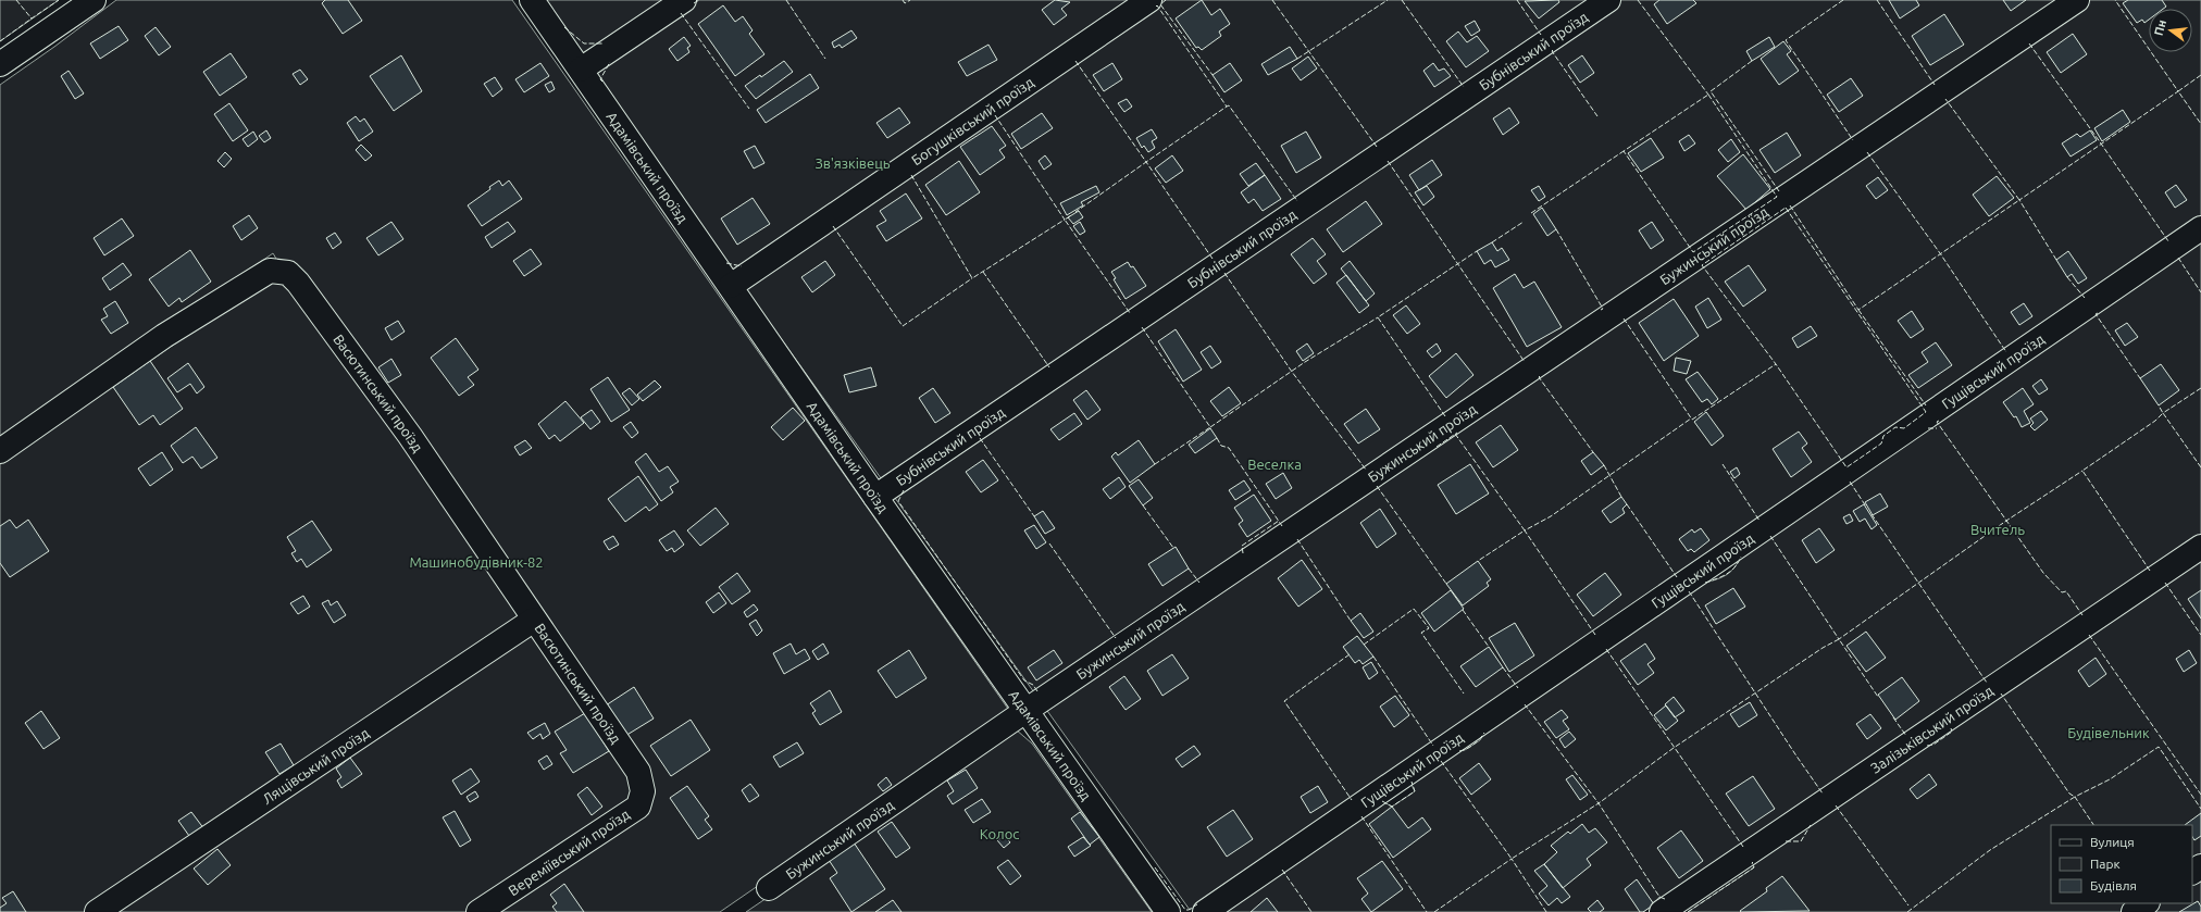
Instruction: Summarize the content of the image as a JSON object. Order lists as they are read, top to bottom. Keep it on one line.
{"streets":{"street":["Бубнівський проїзд","Богушківський проїзд","Адамівський проїзд","Бужинський проїзд","Гущівський проїзд","Васютинський проїзд","Залізьківський проїзд","Лящівський проїзд","Вереміївський проїзд"]},"crossings":[["Бубнівський проїзд","Адамівський проїзд"],["Богушківський проїзд","Адамівський проїзд"],["Адамівський проїзд","Бужинський проїзд"],["Васютинський проїзд","Лящівський проїзд"],["Васютинський проїзд","Вереміївський проїзд"]],"parks":["Зв'язківець","Веселка","Вчитель","Машинобудівник-82","Будівельник","Колос"],"legend":["Вулиця","Парк","Будівля"],"north":"left"}
